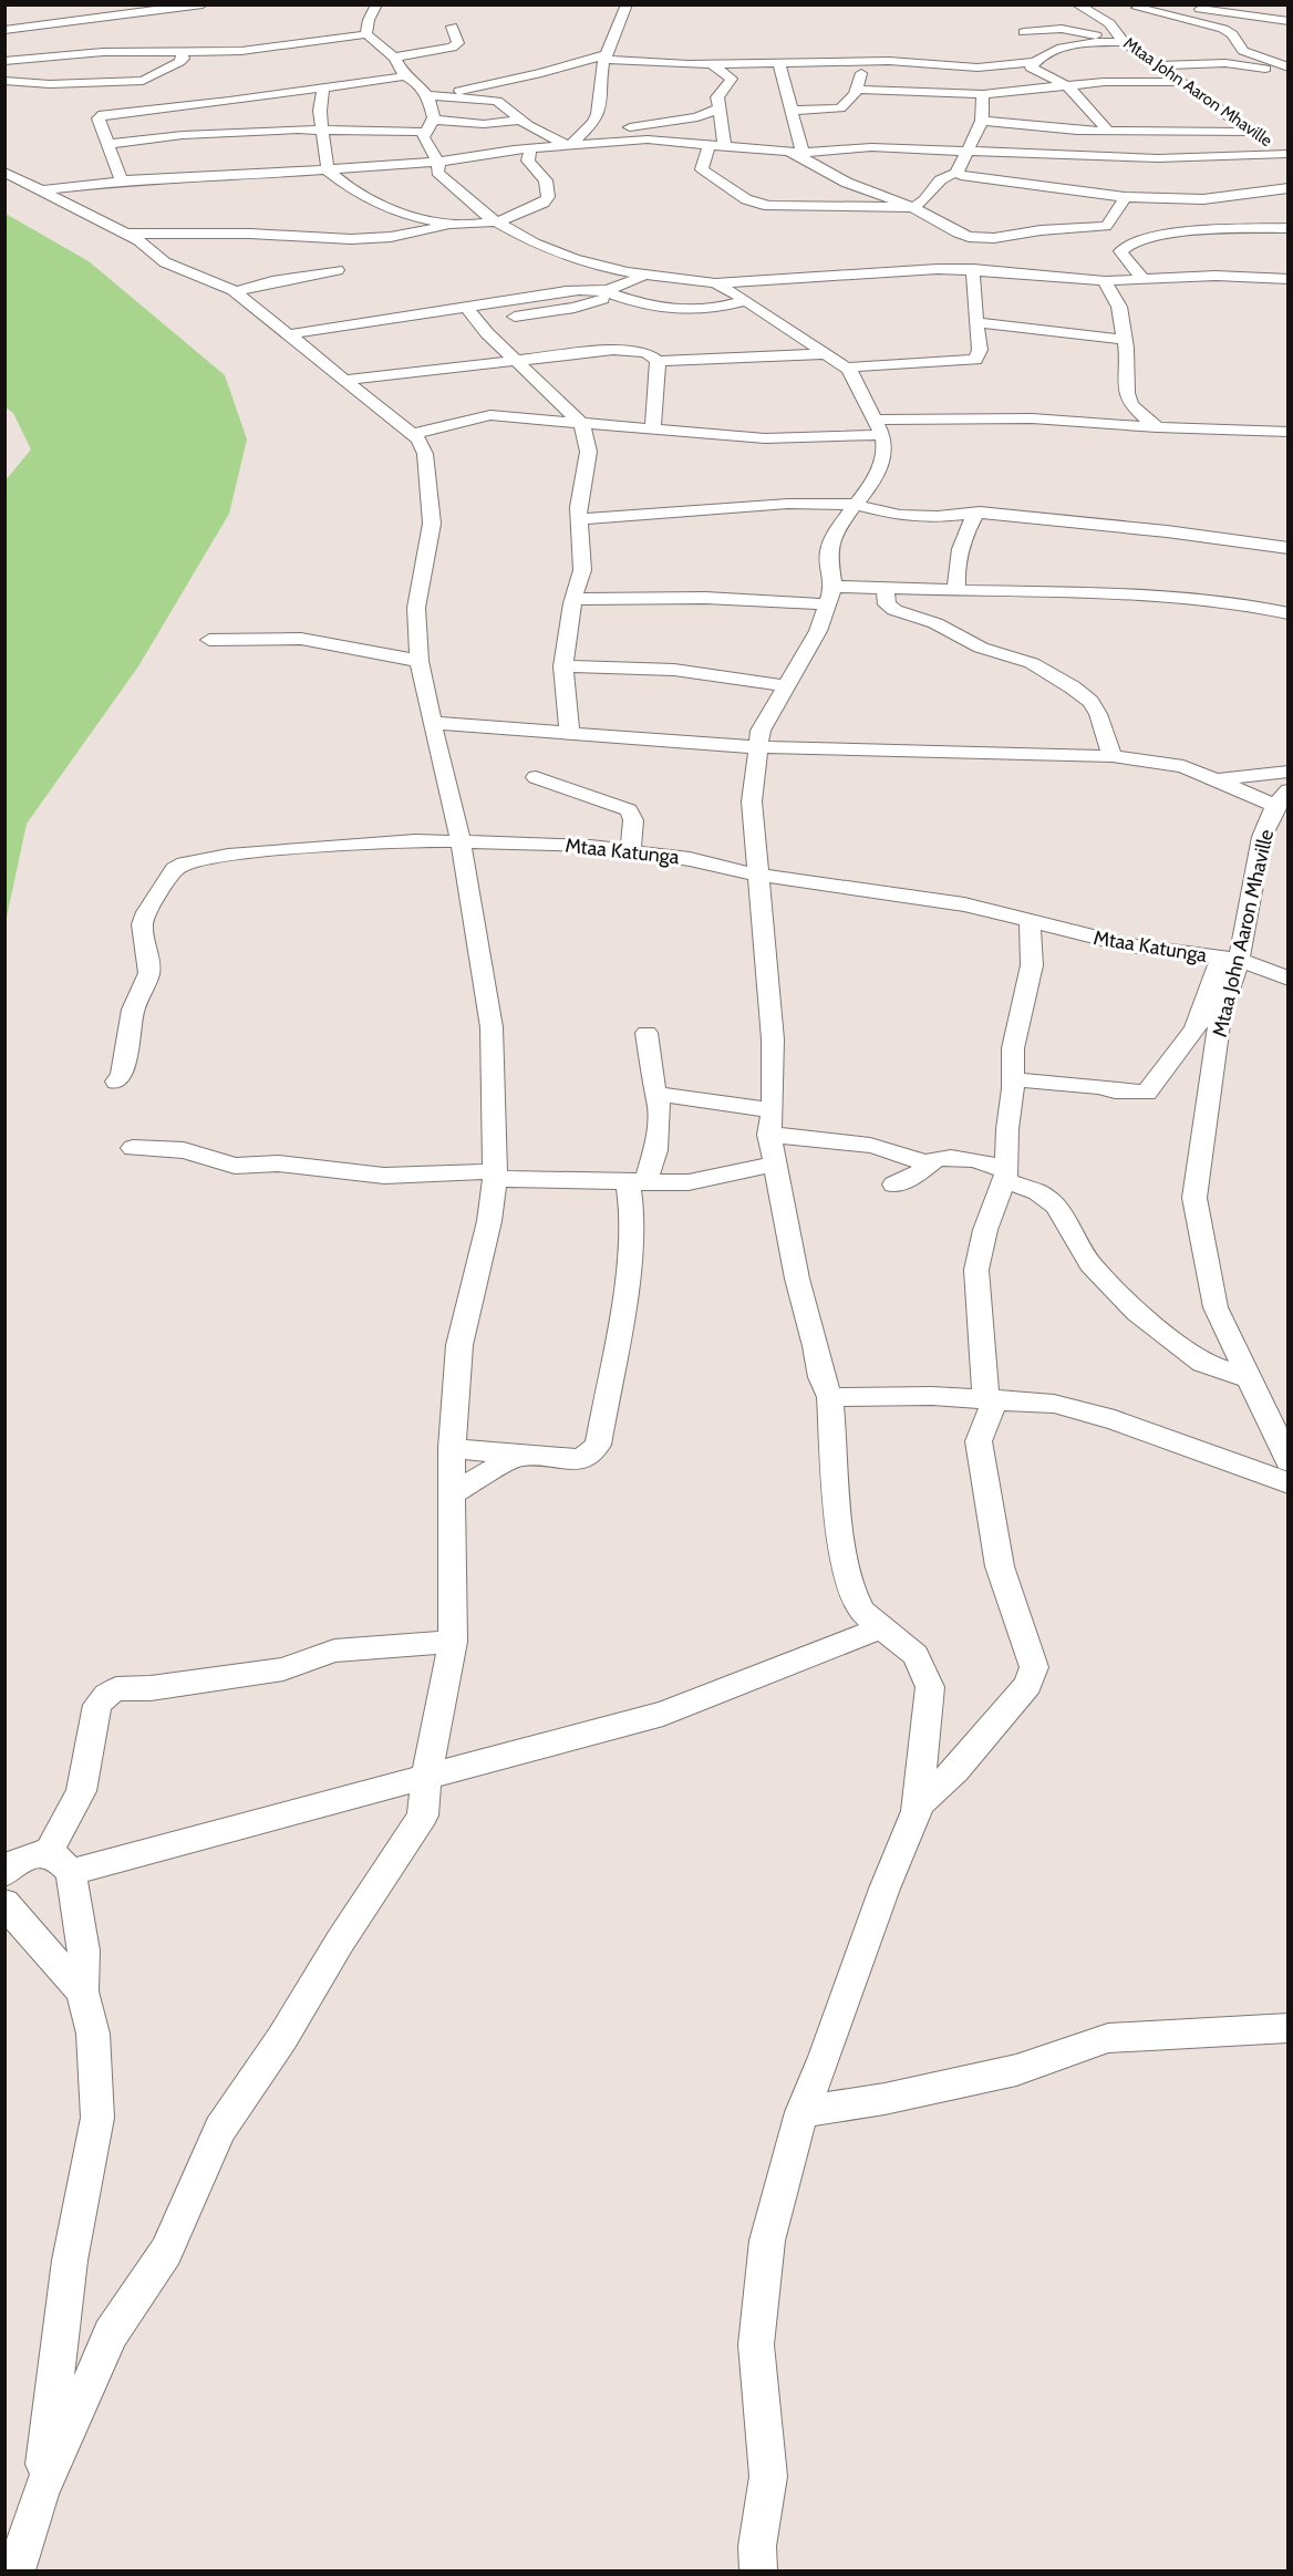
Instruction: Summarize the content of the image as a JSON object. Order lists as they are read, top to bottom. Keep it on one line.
{"streets":{"street":["Mtaa John Aaron Mhaville","Mtaa Katunga"]},"crossings":[["Mtaa John Aaron Mhaville","Mtaa Katunga"]]}
